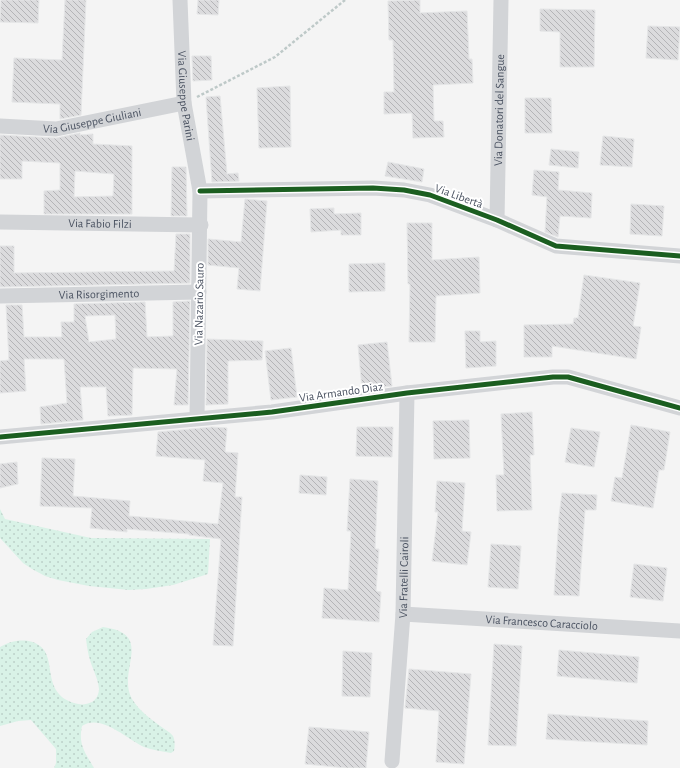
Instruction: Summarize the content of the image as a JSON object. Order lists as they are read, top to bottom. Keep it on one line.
{"streets":{"street":["Via Giuseppe Parini","Via Donatori del Sangue","Via Giuseppe Giuliani","Via Libertà","Via Fabio Filzi","Via Risorgimento","Via Nazario Sauro","Via Armando Diaz","Via Fratelli Cairoli","Via Francesco Caracciolo"]},"crossings":[["Via Giuseppe Parini","Via Giuseppe Giuliani"],["Via Giuseppe Parini","Via Libertà"],["Via Giuseppe Parini","Via Nazario Sauro"],["Via Donatori del Sangue","Via Libertà"],["Via Libertà","Via Nazario Sauro"],["Via Fabio Filzi","Via Nazario Sauro"],["Via Risorgimento","Via Nazario Sauro"],["Via Nazario Sauro","Via Armando Diaz"],["Via Armando Diaz","Via Fratelli Cairoli"],["Via Fratelli Cairoli","Via Francesco Caracciolo"]]}
